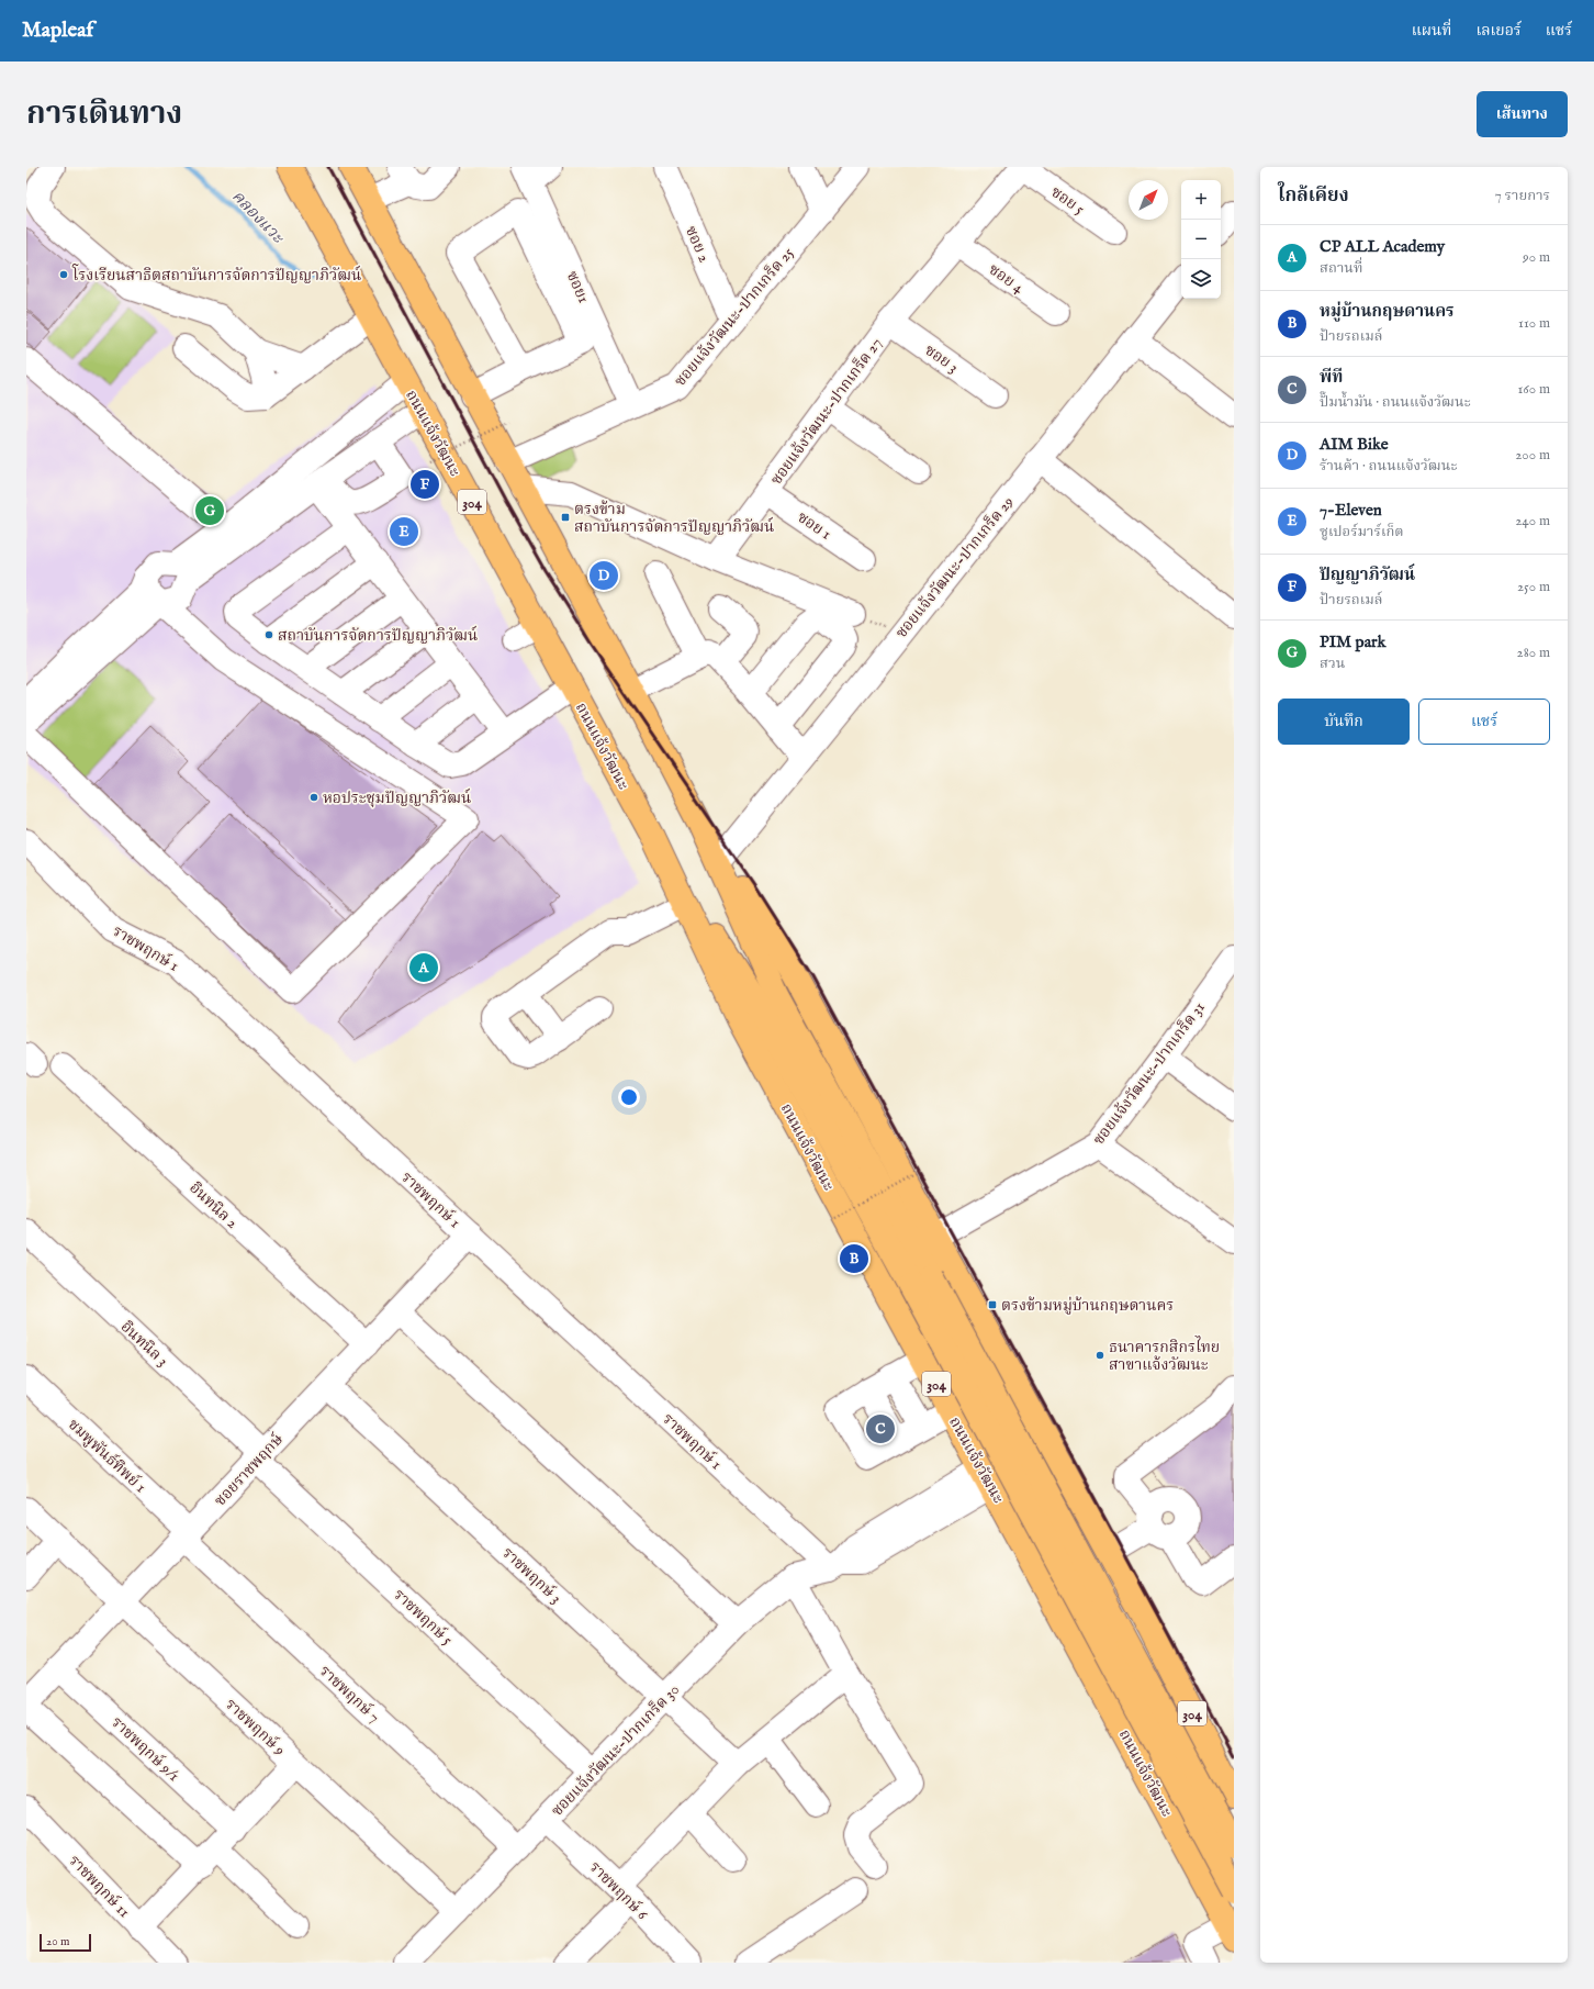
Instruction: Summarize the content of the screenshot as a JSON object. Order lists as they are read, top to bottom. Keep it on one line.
{"streets":{"main road":["ถนนแจ้งวัฒนะ","304"],"street":["ซอย 5","ซอย 2","ซอย 4","ซอย1","ซอยแจ้งวัฒนะ-ปากเกร็ด 25","ซอย 3","ซอยแจ้งวัฒนะ-ปากเกร็ด 27","ซอย 1","ซอยแจ้งวัฒนะ-ปากเกร็ด 29","ราชพฤกษ์ 1","ซอยแจ้งวัฒนะ-ปากเกร็ด 31","อินทนิล 2","อินทนิล 3","ชมพูพันธ์ทิพย์ 1","ซอยราชพฤกษ์","ราชพฤกษ์ 3","ราชพฤกษ์ 5","ราชพฤกษ์ 7","ราชพฤกษ์ 9","ราชพฤกษ์ 9/1","ซอยแจ้งวัฒนะ-ปากเกร็ด 30","ราชพฤกษ์ 11","ราชพฤกษ์ 6"]},"crossings":[["ซอย 5","ซอยแจ้งวัฒนะ-ปากเกร็ด 27"],["ซอย 2","ซอยแจ้งวัฒนะ-ปากเกร็ด 25"],["ซอย 4","ซอยแจ้งวัฒนะ-ปากเกร็ด 27"],["ซอย1","ซอยแจ้งวัฒนะ-ปากเกร็ด 25"],["ซอยแจ้งวัฒนะ-ปากเกร็ด 25","ถนนแจ้งวัฒนะ"],["ซอย 3","ซอยแจ้งวัฒนะ-ปากเกร็ด 27"],["ซอยแจ้งวัฒนะ-ปากเกร็ด 27","ซอย 1"],["ถนนแจ้งวัฒนะ","ซอยแจ้งวัฒนะ-ปากเกร็ด 29"],["ถนนแจ้งวัฒนะ","ซอยแจ้งวัฒนะ-ปากเกร็ด 31"],["ถนนแจ้งวัฒนะ","ซอยแจ้งวัฒนะ-ปากเกร็ด 30"],["ราชพฤกษ์ 1","ซอยราชพฤกษ์"],["ราชพฤกษ์ 1","ซอยแจ้งวัฒนะ-ปากเกร็ด 30"],["อินทนิล 2","ซอยราชพฤกษ์"],["อินทนิล 3","ซอยราชพฤกษ์"],["อินทนิล 3","ราชพฤกษ์ 5"],["ชมพูพันธ์ทิพย์ 1","ซอยราชพฤกษ์"],["ชมพูพันธ์ทิพย์ 1","ราชพฤกษ์ 7"],["ซอยราชพฤกษ์","ราชพฤกษ์ 3"],["ซอยราชพฤกษ์","ราชพฤกษ์ 5"],["ซอยราชพฤกษ์","ราชพฤกษ์ 7"],["ซอยราชพฤกษ์","ราชพฤกษ์ 9"],["ซอยราชพฤกษ์","ราชพฤกษ์ 9/1"],["ราชพฤกษ์ 3","ซอยแจ้งวัฒนะ-ปากเกร็ด 30"],["ราชพฤกษ์ 5","ซอยแจ้งวัฒนะ-ปากเกร็ด 30"],["ราชพฤกษ์ 7","ซอยแจ้งวัฒนะ-ปากเกร็ด 30"],["ราชพฤกษ์ 9","ซอยแจ้งวัฒนะ-ปากเกร็ด 30"],["ซอยแจ้งวัฒนะ-ปากเกร็ด 30","ราชพฤกษ์ 6"]],"water":["คลองแวะ"],"places":{"other":["โรงเรียนสาธิตสถาบันการจัดการปัญญาภิวัฒน์","สถาบันการจัดการปัญญาภิวัฒน์","หอประชุมปัญญาภิวัฒน์","ธนาคารกสิกรไทย สาขาแจ้งวัฒนะ"],"transit":["ตรงข้าม สถาบันการจัดการปัญญาภิวัฒน์","ตรงข้ามหมู่บ้านกฤษดานคร"]},"scale_bar":"20 m","north":"top right","page":{"header":"Mapleaf","nav":["แผนที่","เลเยอร์","แชร์"],"title":"การเดินทาง","buttons":["เส้นทาง",["บันทึก","แชร์"]],"heading":["ใกล้เคียง","7 รายการ"],"map_buttons":["+","−"],"list":[{"mark":"A","name":"CP ALL Academy","note":"สถานที่","value":"90 m"},{"mark":"B","name":"หมู่บ้านกฤษดานคร","note":"ป้ายรถเมล์","value":"110 m"},{"mark":"C","name":"พีที","note":"ปั๊มน้ำมัน · ถนนแจ้งวัฒนะ","value":"160 m"},{"mark":"D","name":"AIM Bike","note":"ร้านค้า · ถนนแจ้งวัฒนะ","value":"200 m"},{"mark":"E","name":"7-Eleven","note":"ซูเปอร์มาร์เก็ต","value":"240 m"},{"mark":"F","name":"ปัญญาภิวัฒน์","note":"ป้ายรถเมล์","value":"250 m"},{"mark":"G","name":"PIM park","note":"สวน","value":"280 m"}],"pins":["F","G","E","D","A","B","C"],"scale":"20 m"}}
